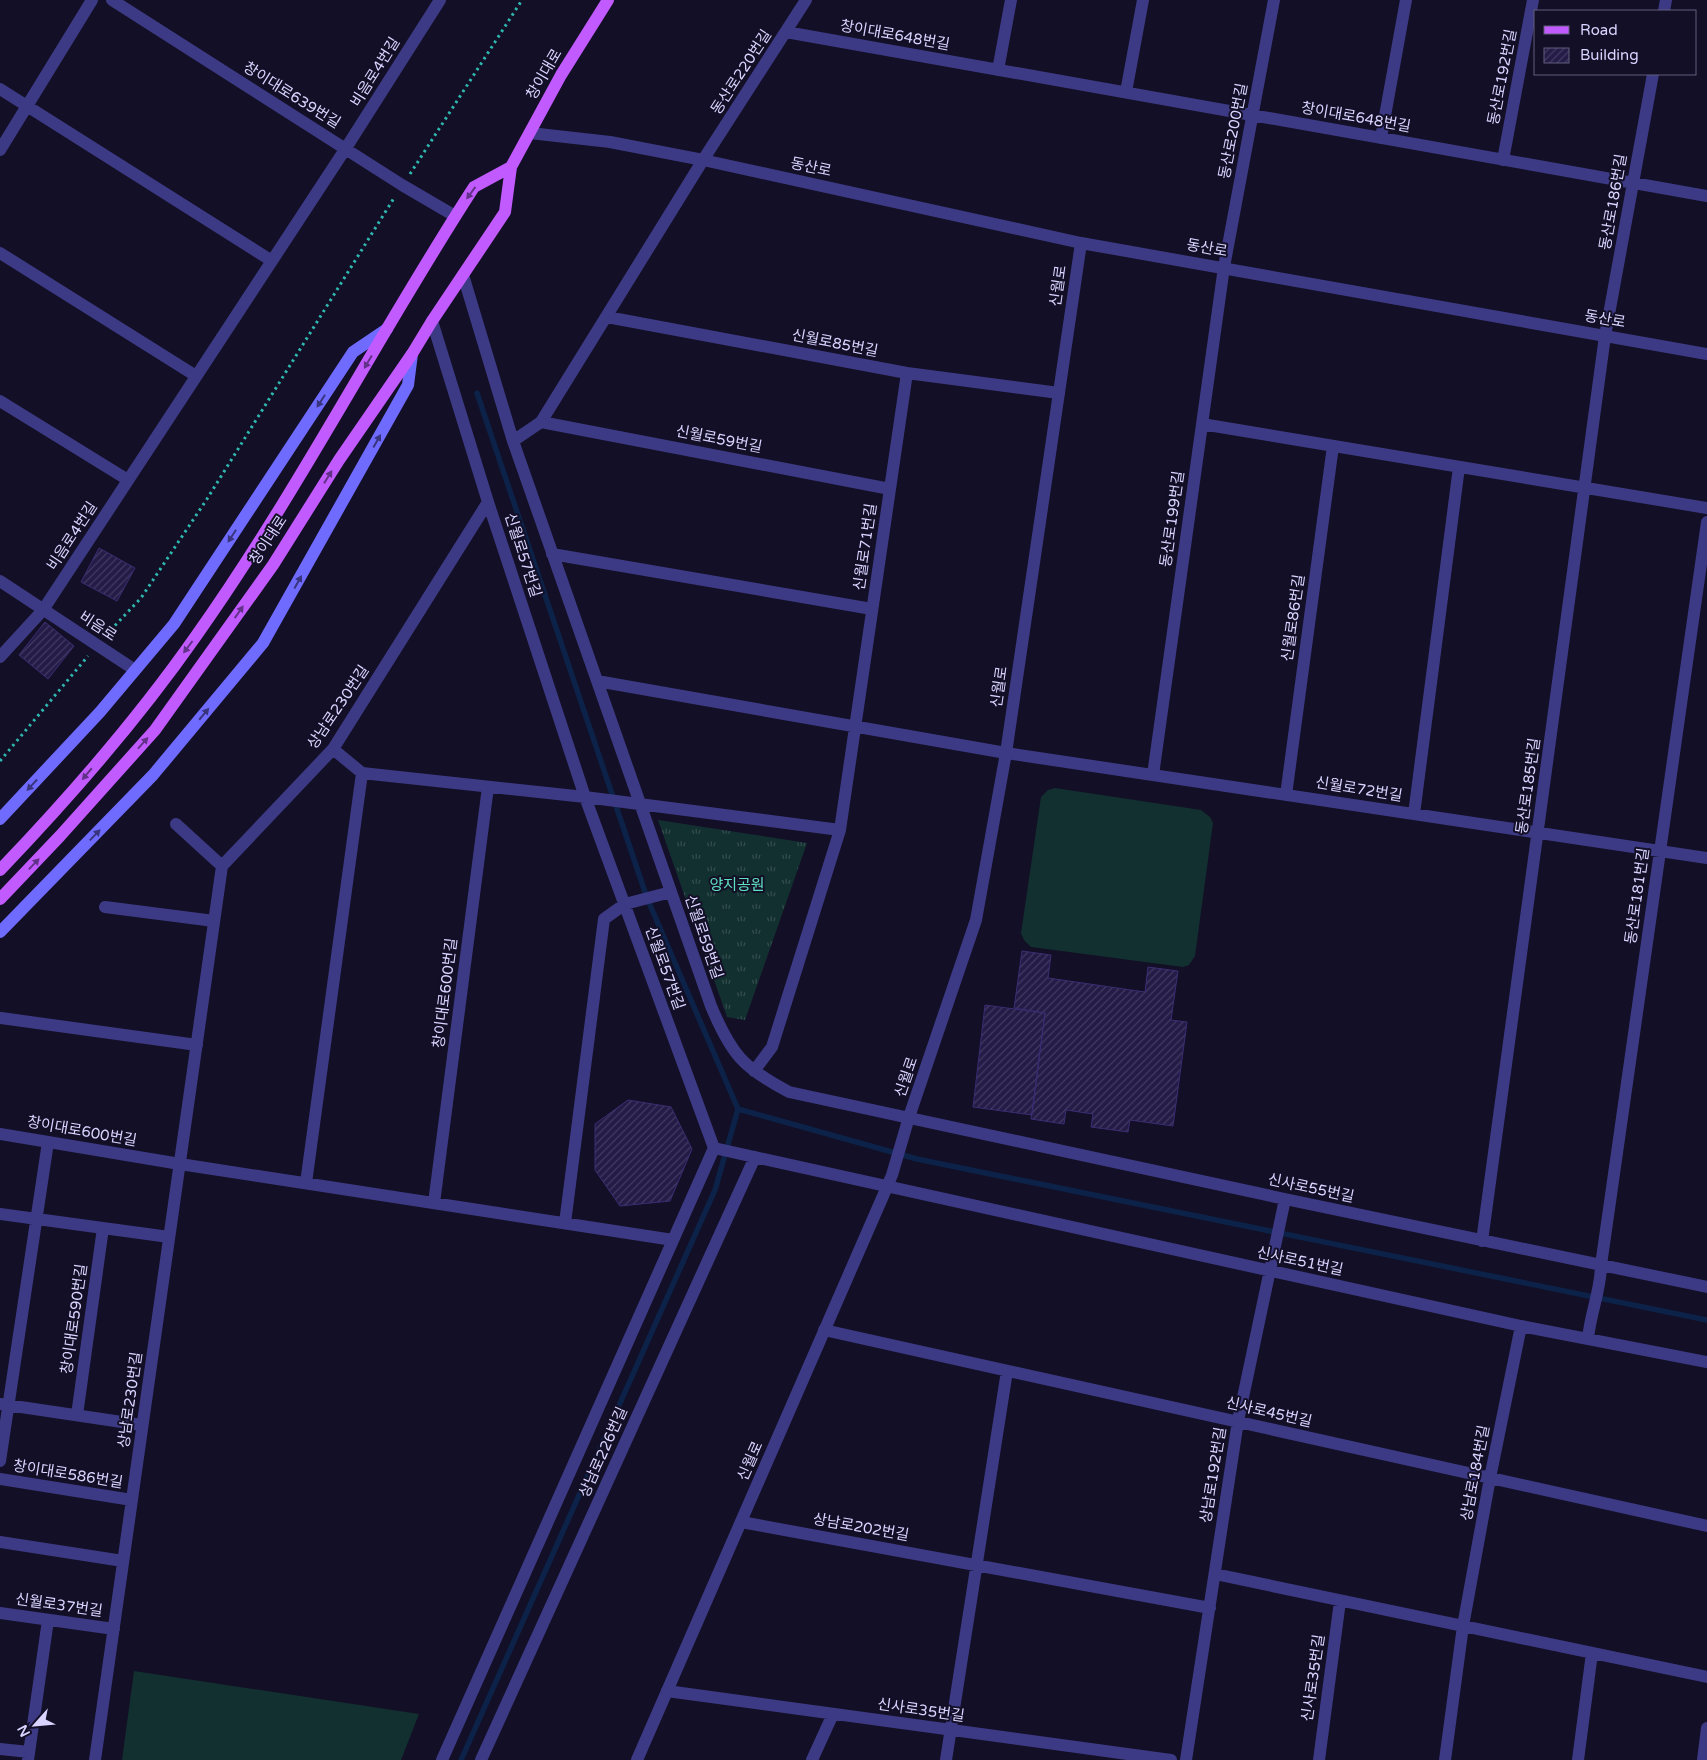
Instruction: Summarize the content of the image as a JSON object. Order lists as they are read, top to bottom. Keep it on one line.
{"streets":{"main road":["창이대로"],"street":["창이대로648번길","비음로4번길","동산로220번길","동산로192번길","창이대로639번길","동산로200번길","동산로","동산로186번길","신월로","신월로85번길","신월로59번길","동산로199번길","신월로71번길","신월로57번길","신월로86번길","비음로","상남로230번길","동산로185번길","신월로72번길","동산로181번길","창이대로600번길","신사로55번길","신사로51번길","창이대로590번길","신사로45번길","상남로226번길","상남로184번길","창이대로586번길","상남로192번길","상남로202번길","신월로37번길","신사로35번길"]},"crossings":[["창이대로648번길","동산로220번길"],["창이대로648번길","동산로192번길"],["창이대로648번길","동산로200번길"],["창이대로648번길","동산로186번길"],["비음로4번길","창이대로639번길"],["비음로4번길","비음로"],["동산로220번길","동산로"],["창이대로","창이대로639번길"],["창이대로","동산로"],["창이대로","신월로59번길"],["창이대로","신월로57번길"],["동산로200번길","동산로"],["동산로200번길","동산로199번길"],["동산로","동산로186번길"],["동산로","신월로"],["동산로","동산로199번길"],["동산로","동산로185번길"],["동산로186번길","동산로185번길"],["신월로","신월로85번길"],["신월로","신월로59번길"],["신월로","신월로72번길"],["신월로","신사로55번길"],["신월로","신사로51번길"],["신월로","신사로45번길"],["신월로","상남로202번길"],["신월로","신사로35번길"],["신월로85번길","신월로71번길"],["신월로59번길","신월로71번길"],["신월로59번길","신사로55번길"],["동산로199번길","신월로72번길"],["신월로57번길","상남로230번길"],["신월로86번길","신월로72번길"],["상남로230번길","창이대로600번길"],["상남로230번길","창이대로586번길"],["상남로230번길","신월로37번길"],["동산로185번길","신월로72번길"],["동산로185번길","신사로55번길"],["신월로72번길","동산로181번길"],["동산로181번길","신사로55번길"],["동산로181번길","신사로51번길"],["신사로55번길","상남로192번길"],["신사로51번길","상남로184번길"],["신사로51번길","상남로192번길"],["신사로45번길","상남로184번길"],["신사로45번길","상남로192번길"]],"parks":["양지공원"],"legend":["Road","Building"],"north":"bottom left"}
